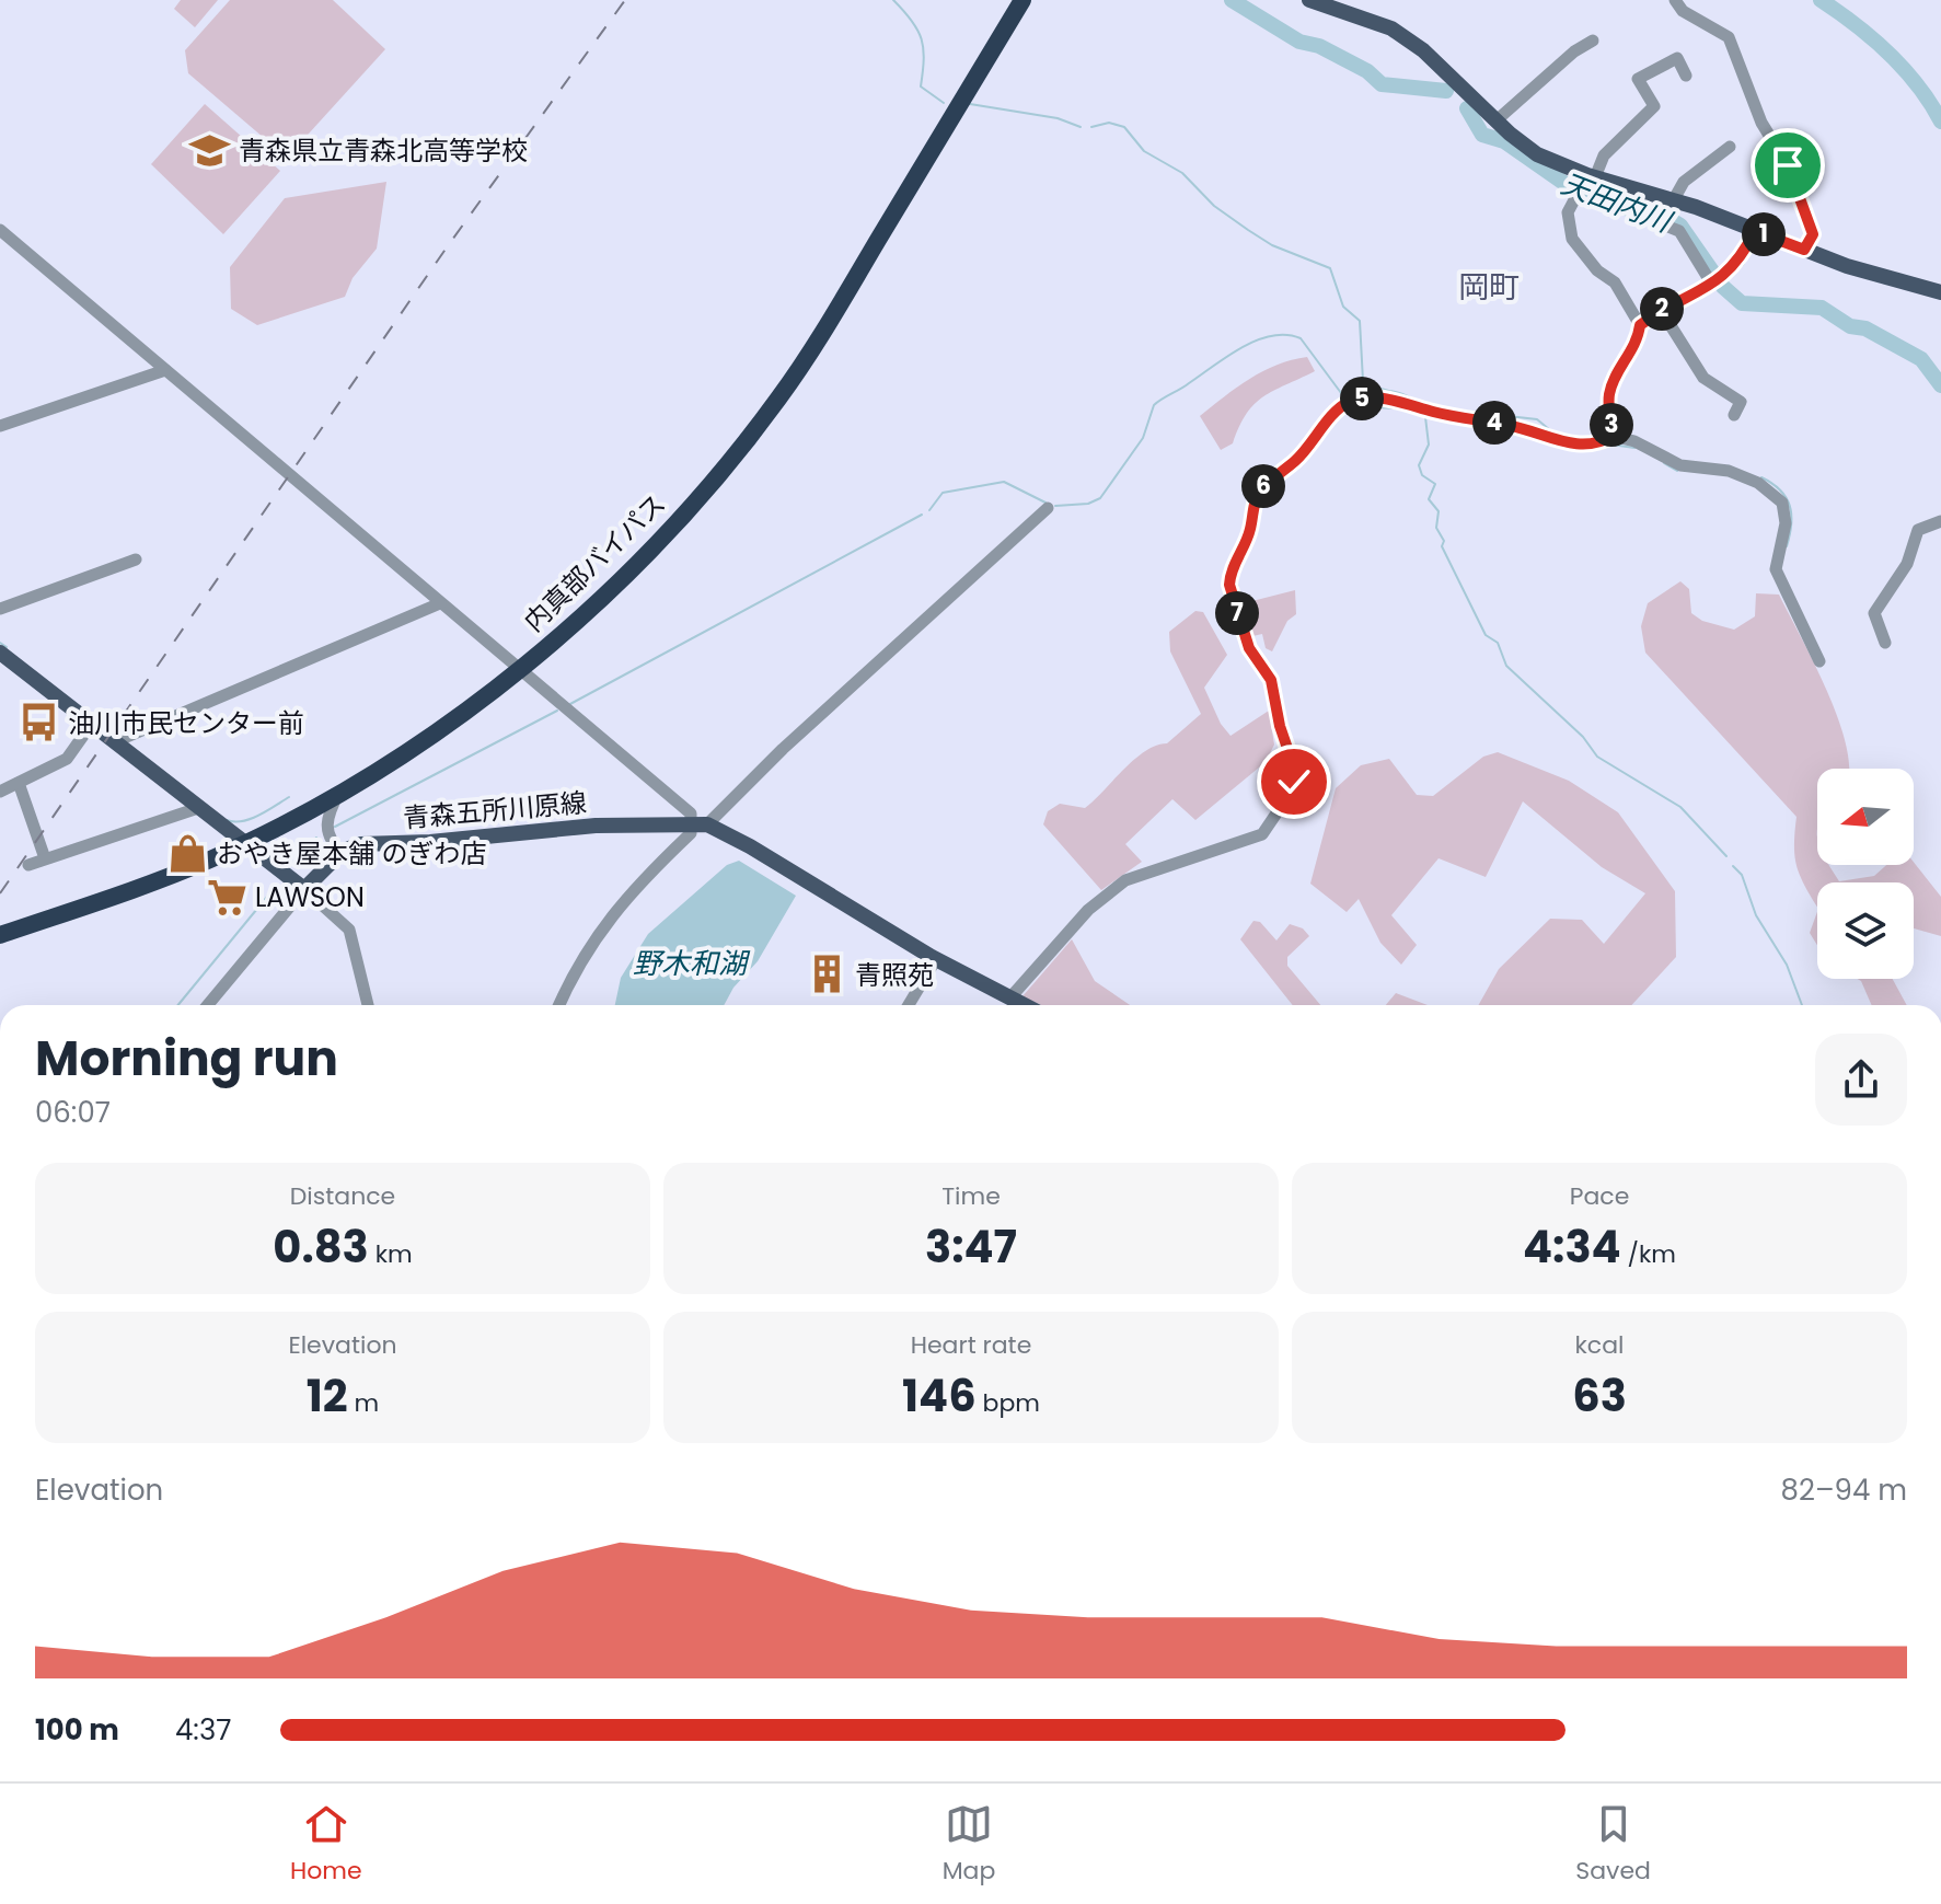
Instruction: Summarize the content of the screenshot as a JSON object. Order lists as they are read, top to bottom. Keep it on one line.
{"streets":{"highway":["内真部バイパス"],"main road":["青森五所川原線"]},"districts":["岡町"],"water":["天田内川","野木和湖"],"places":{"school or university":["青森県立青森北高等学校"],"bus stop":["油川市民センター前"],"shop":["おやき屋本舗 のぎわ店"],"supermarket":["LAWSON"],"building":["青照苑"]},"north":"left","page":{"pins":["1","2","5","4","3","6","7"],"heading":["Morning run","06:07"],"stats":[["Distance","0.83 km"],["Time","3:47"],["Pace","4:34 /km"],["Elevation","12 m"],["Heart rate","146 bpm"],["kcal","63"]],"chart":["Elevation","82–94 m"],"list":[{"name":"100 m","note":"4:37"}],"tabs":["Home","Map","Saved"]}}
